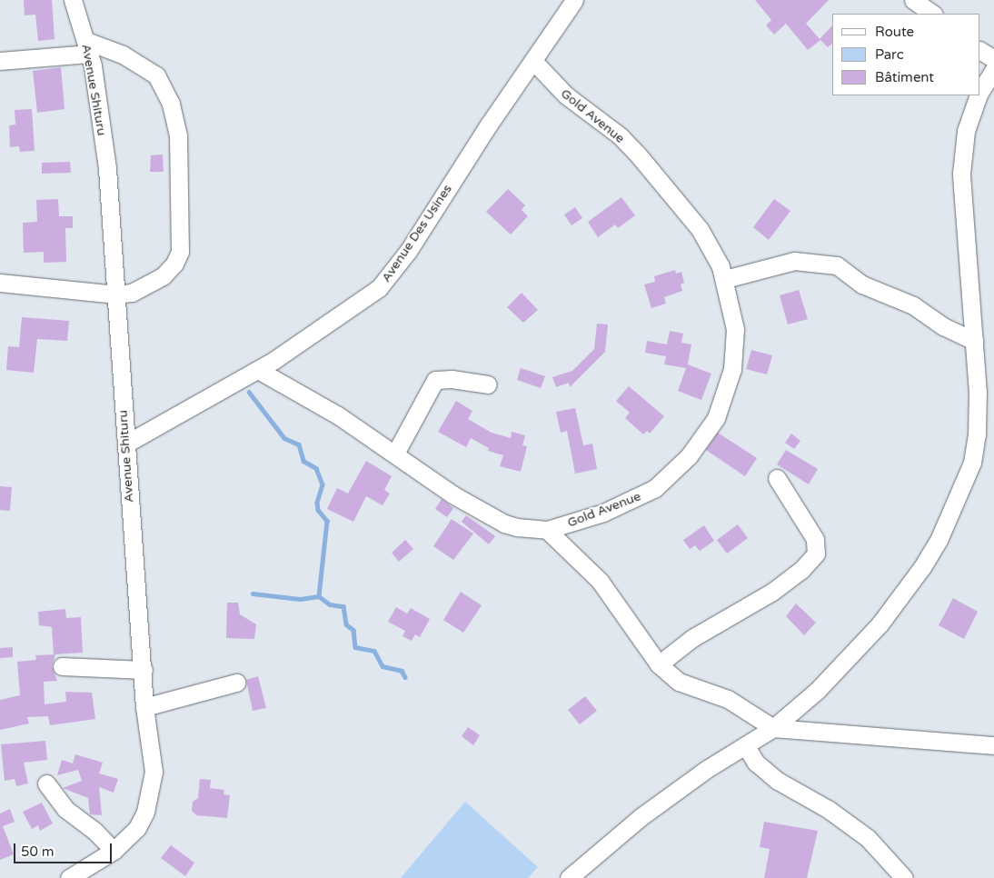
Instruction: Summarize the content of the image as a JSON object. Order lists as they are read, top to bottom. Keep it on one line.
{"streets":{"street":["Avenue Shituru","Gold Avenue","Avenue Des Usines"]},"crossings":[["Avenue Shituru","Avenue Des Usines"],["Gold Avenue","Avenue Des Usines"]],"legend":["Route","Parc","Bâtiment"],"scale_bar":"50 m"}
